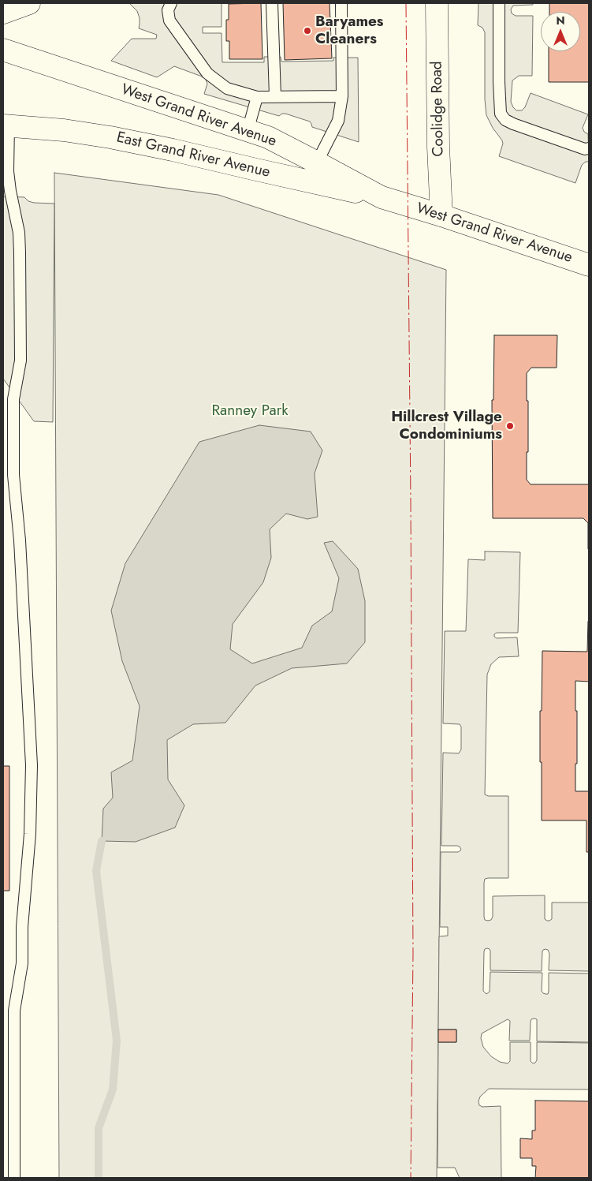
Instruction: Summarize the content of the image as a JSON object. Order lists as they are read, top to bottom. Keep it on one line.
{"streets":{"main road":["Coolidge Road","West Grand River Avenue","East Grand River Avenue"]},"crossings":[["Coolidge Road","West Grand River Avenue"],["West Grand River Avenue","East Grand River Avenue"]],"parks":["Ranney Park"],"places":["Baryames Cleaners","Hillcrest Village Condominiums"],"north":"top"}
